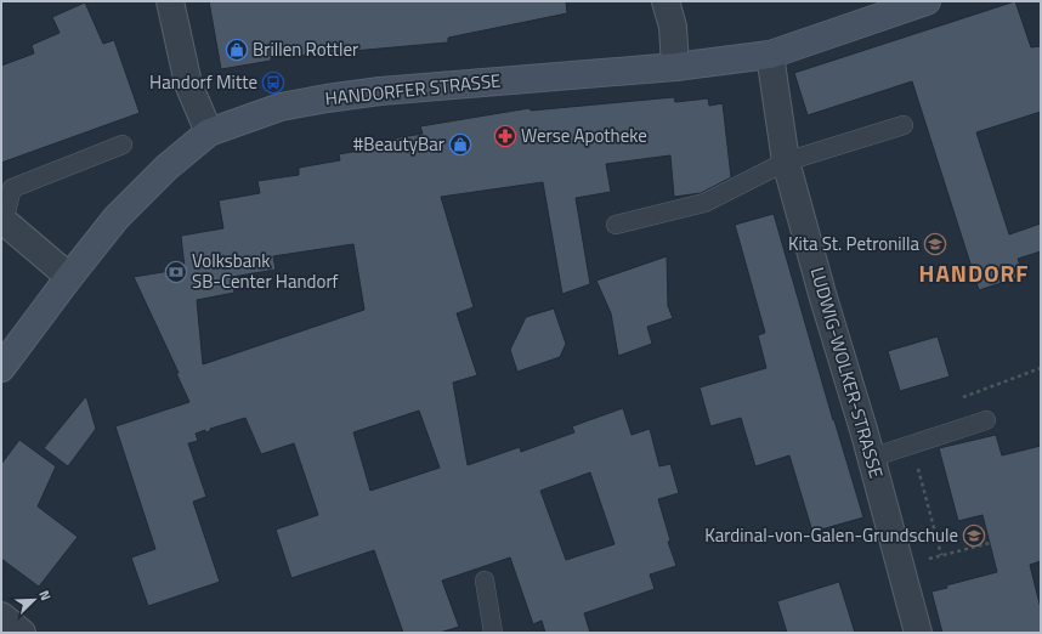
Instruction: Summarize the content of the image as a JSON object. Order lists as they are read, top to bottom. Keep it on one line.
{"streets":{"street":["HANDORFER STRASSE","LUDWIG-WOLKER-STRASSE"]},"crossings":[["HANDORFER STRASSE","LUDWIG-WOLKER-STRASSE"]],"districts":["HANDORF"],"places":{"shop":["Brillen Rottler","#BeautyBar"],"bus stop":["Handorf Mitte"],"pharmacy":["Werse Apotheke"],"school or university":["Kita St. Petronilla","Kardinal-von-Galen-Grundschule"],"bank":["Volksbank SB-Center Handorf"]},"north":"top right"}
